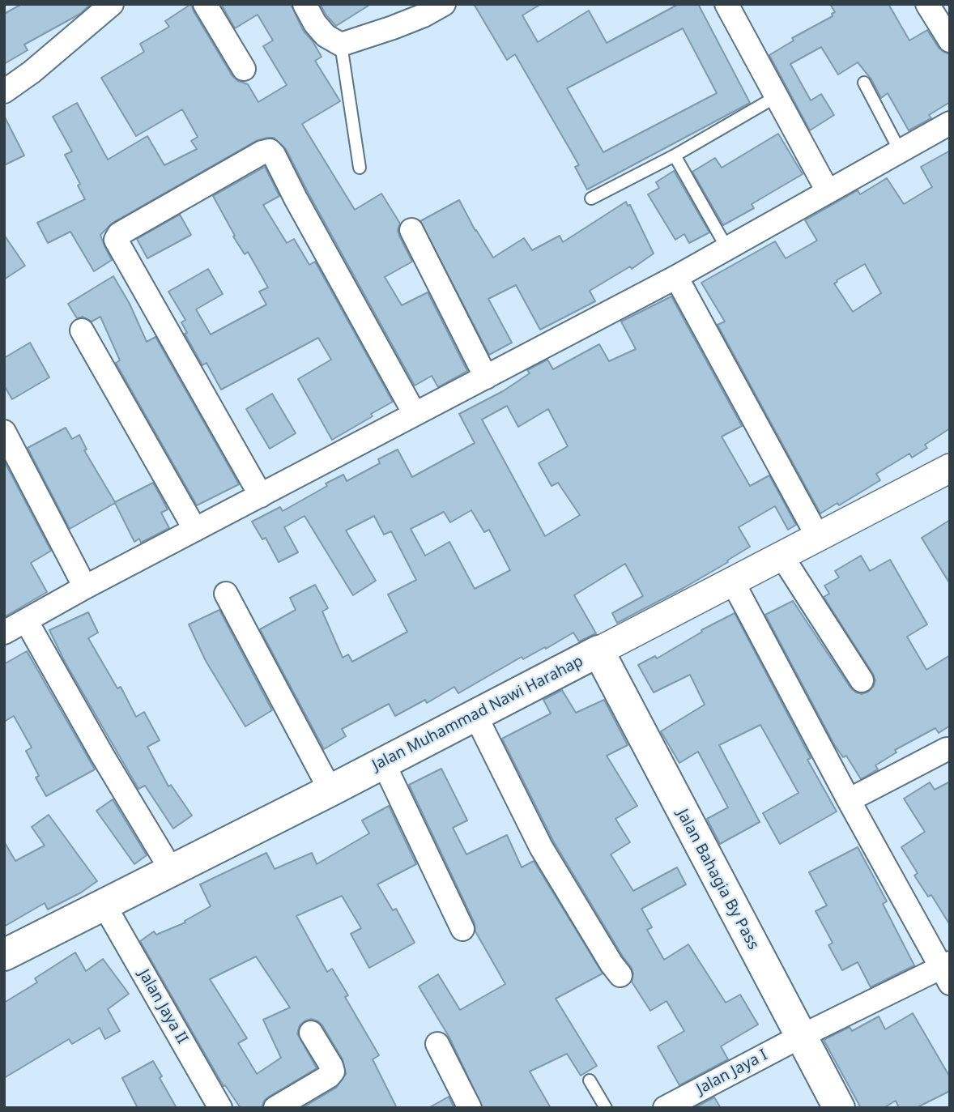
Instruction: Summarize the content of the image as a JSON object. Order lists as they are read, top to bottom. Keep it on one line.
{"streets":{"main road":["Jalan Muhammad Nawi Harahap","Jalan Bahagia By Pass"],"street":["Jalan Jaya II","Jalan Jaya I"]},"crossings":[["Jalan Muhammad Nawi Harahap","Jalan Bahagia By Pass"],["Jalan Muhammad Nawi Harahap","Jalan Jaya II"],["Jalan Bahagia By Pass","Jalan Jaya I"]]}
